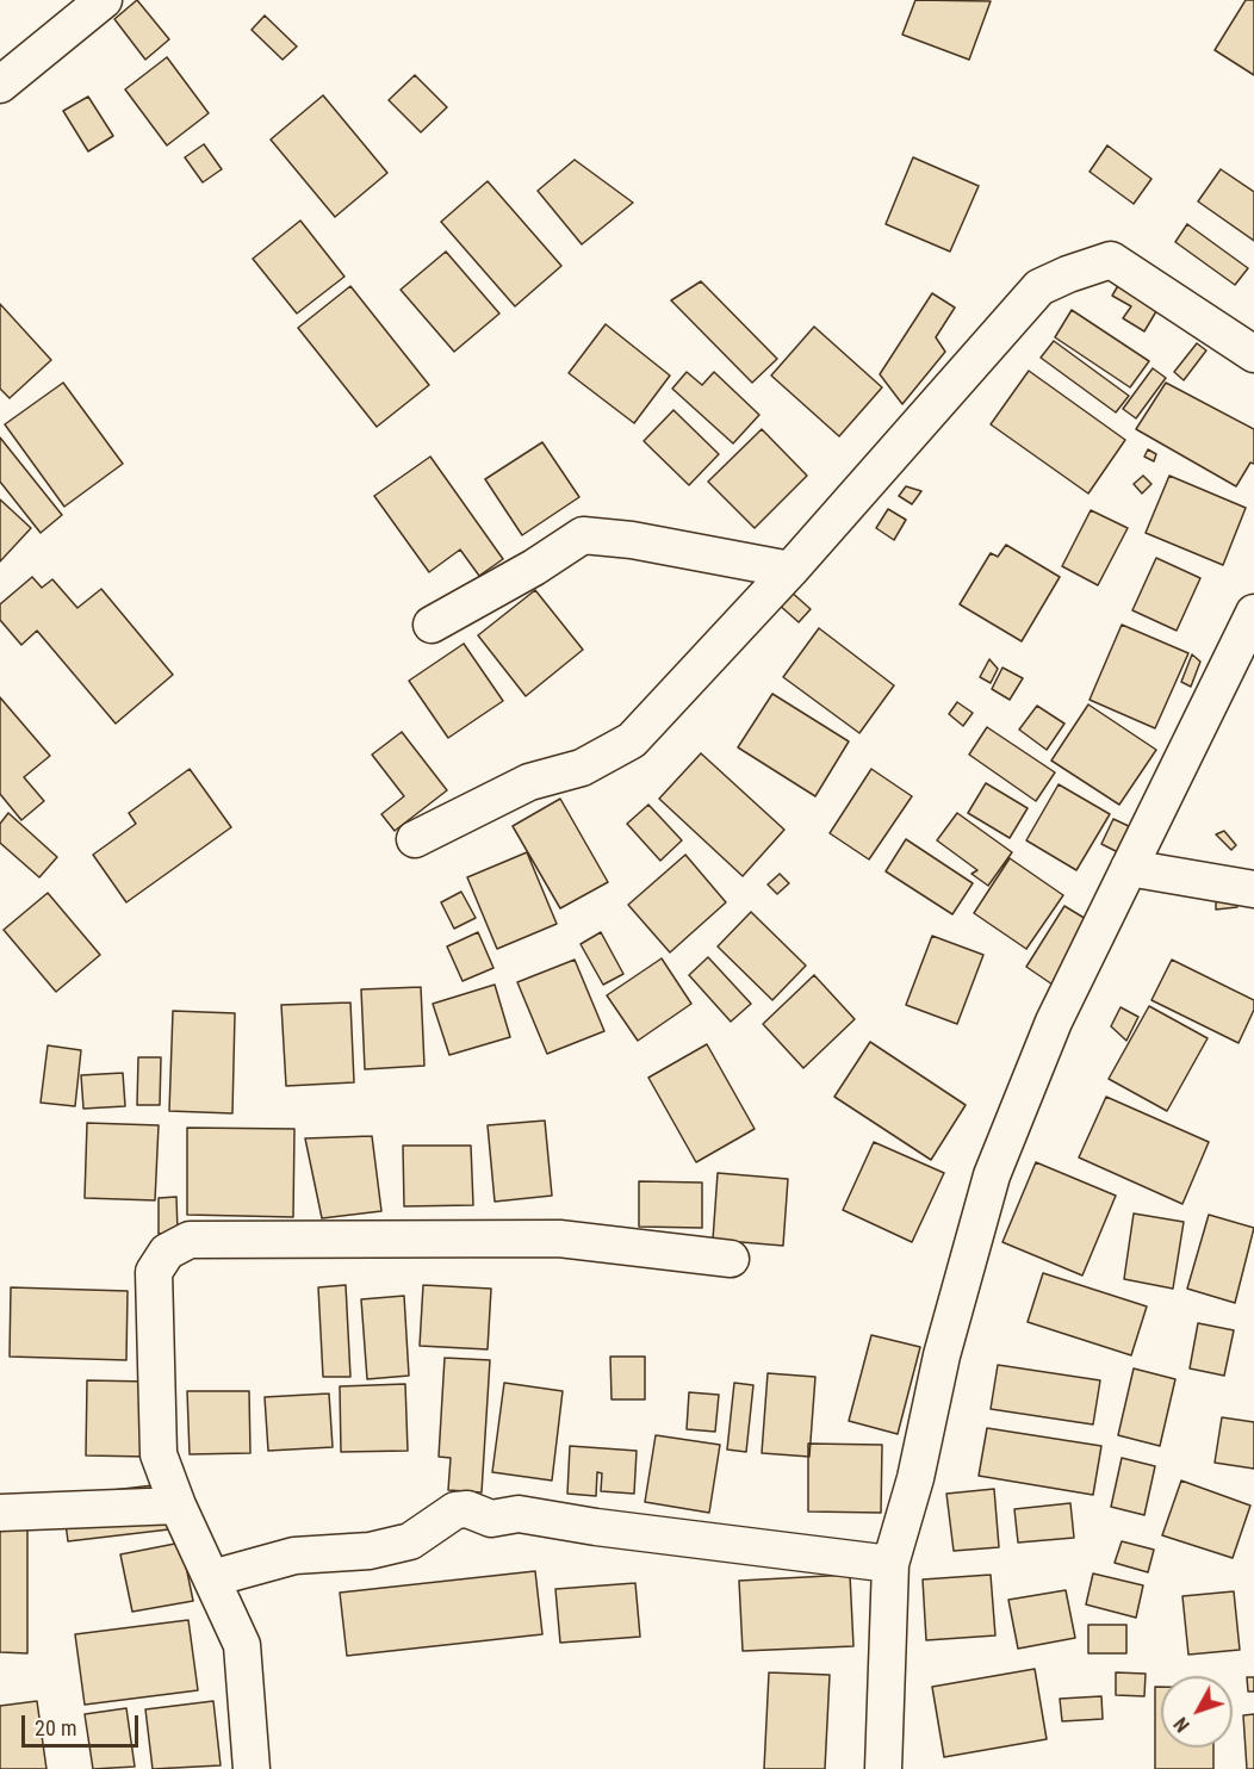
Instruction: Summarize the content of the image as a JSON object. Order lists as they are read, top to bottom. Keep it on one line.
{"scale_bar":"20 m","north":"bottom left"}
